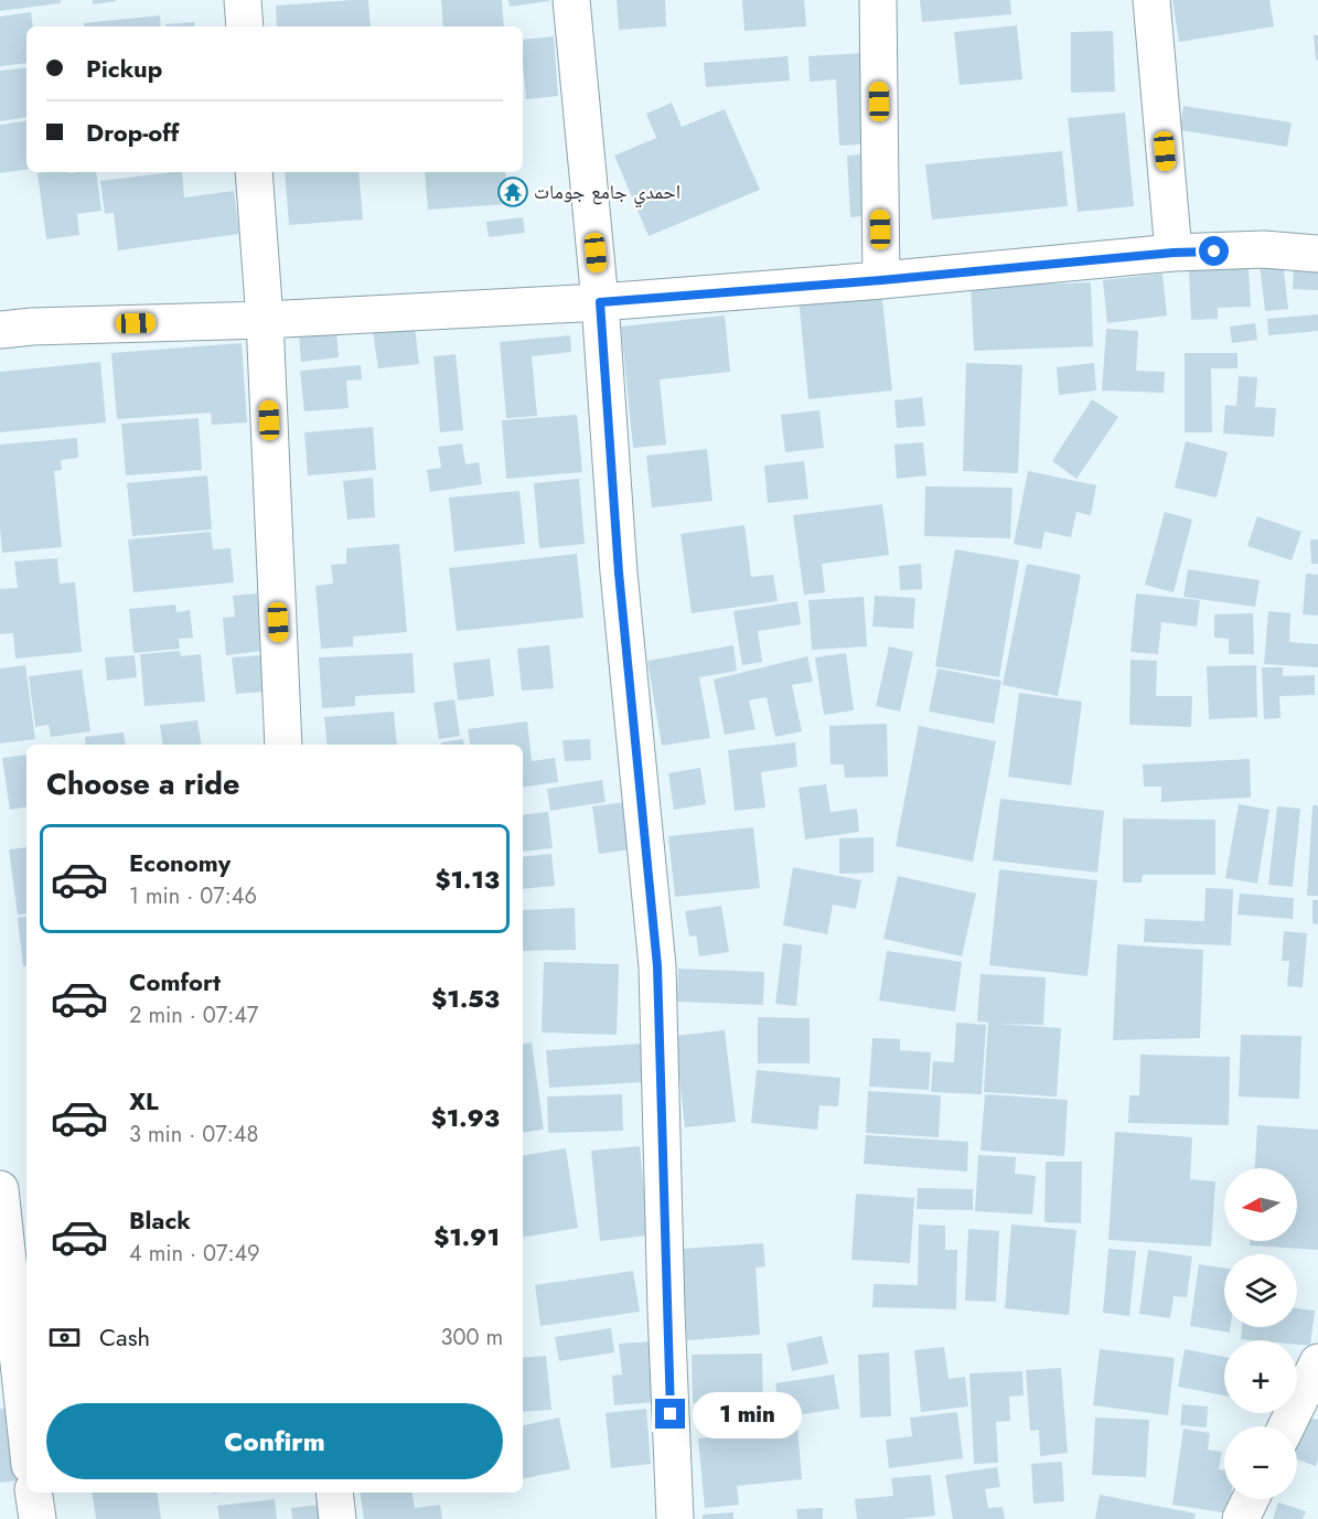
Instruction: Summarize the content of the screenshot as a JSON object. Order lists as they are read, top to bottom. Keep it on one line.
{"places":{"temple":["احمدي جامع جومات"]},"north":"left","page":{"banner":["Pickup","Drop-off"],"heading":"Choose a ride","list":[{"name":"Economy","note":"1 min · 07:46","value":"$1.13"},{"name":"Comfort","note":"2 min · 07:47","value":"$1.53"},{"name":"XL","note":"3 min · 07:48","value":"$1.93"},{"name":"Black","note":"4 min · 07:49","value":"$1.91"}],"map_buttons":["+","−"],"pay":["Cash","300 m"],"buttons":"Confirm","bubble":"1 min"}}
